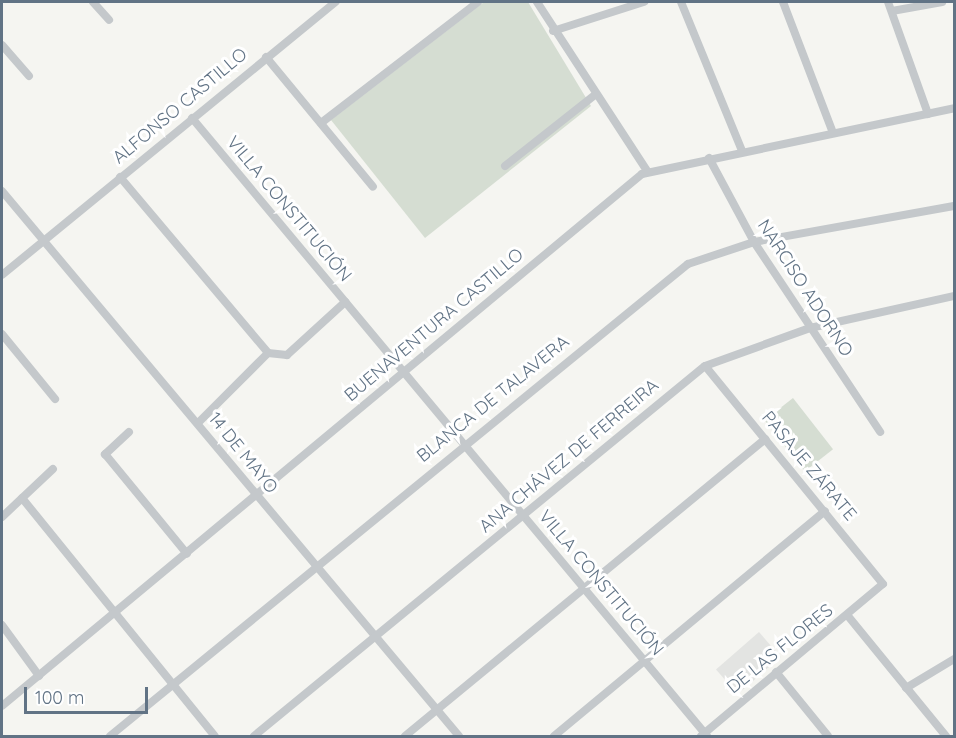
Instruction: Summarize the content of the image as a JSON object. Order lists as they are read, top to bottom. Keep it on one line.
{"streets":{"street":["ALFONSO CASTILLO","VILLA CONSTITUCIÓN","NARCISO ADORNO","BUENAVENTURA CASTILLO","BLANCA DE TALAVERA","14 DE MAYO","ANA CHÁVEZ DE FERREIRA","PASAJE ZÁRATE","DE LAS FLORES"]},"crossings":[["ALFONSO CASTILLO","VILLA CONSTITUCIÓN"],["ALFONSO CASTILLO","14 DE MAYO"],["VILLA CONSTITUCIÓN","BUENAVENTURA CASTILLO"],["VILLA CONSTITUCIÓN","BLANCA DE TALAVERA"],["VILLA CONSTITUCIÓN","ANA CHÁVEZ DE FERREIRA"],["VILLA CONSTITUCIÓN","DE LAS FLORES"],["NARCISO ADORNO","BUENAVENTURA CASTILLO"],["NARCISO ADORNO","BLANCA DE TALAVERA"],["NARCISO ADORNO","ANA CHÁVEZ DE FERREIRA"],["BUENAVENTURA CASTILLO","14 DE MAYO"],["BLANCA DE TALAVERA","14 DE MAYO"],["14 DE MAYO","ANA CHÁVEZ DE FERREIRA"],["ANA CHÁVEZ DE FERREIRA","PASAJE ZÁRATE"],["PASAJE ZÁRATE","DE LAS FLORES"]],"scale_bar":"100 m"}
